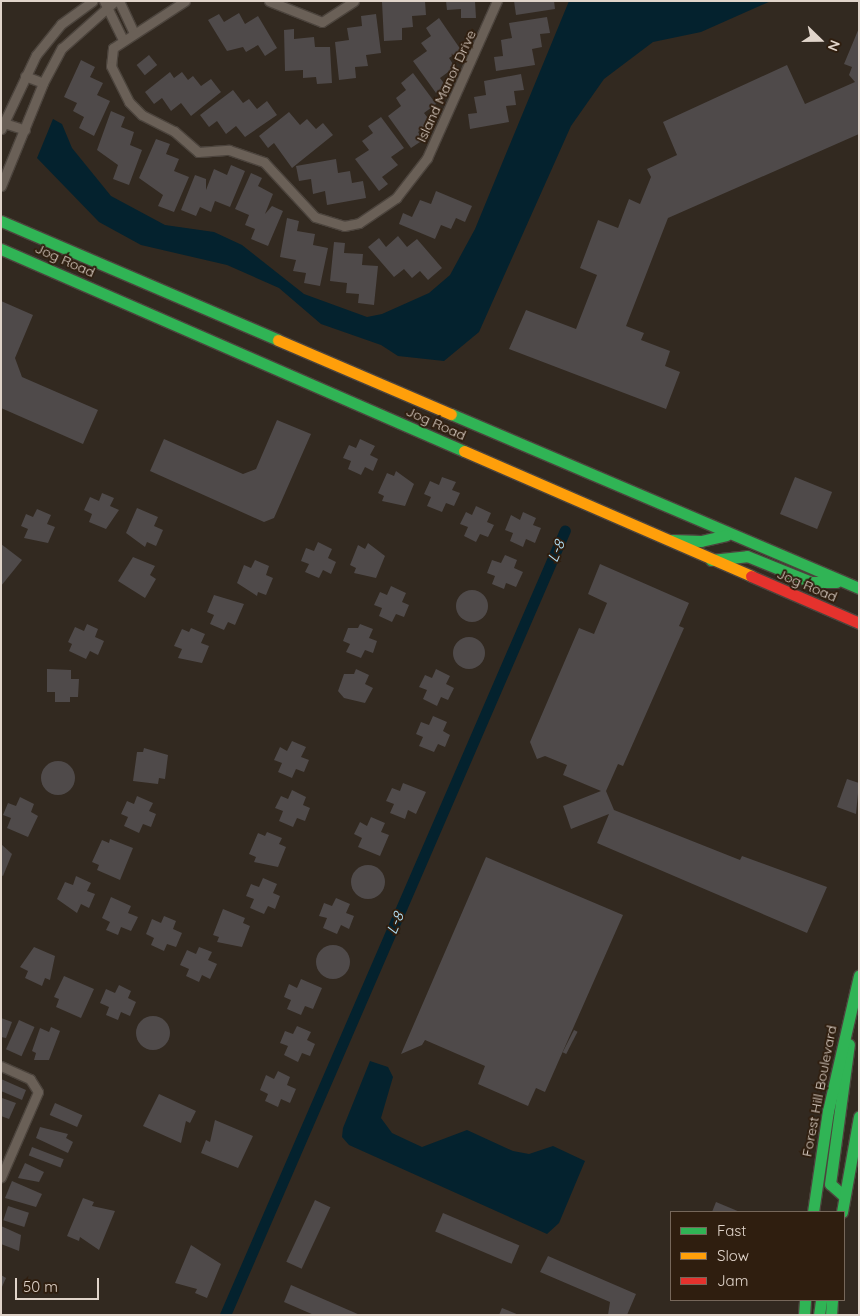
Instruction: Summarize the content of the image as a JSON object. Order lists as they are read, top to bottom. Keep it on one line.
{"streets":{"main road":["Jog Road","Forest Hill Boulevard"],"street":["Island Manor Drive"]},"water":["L-8"],"legend":["Fast","Slow","Jam"],"scale_bar":"50 m","north":"right"}
